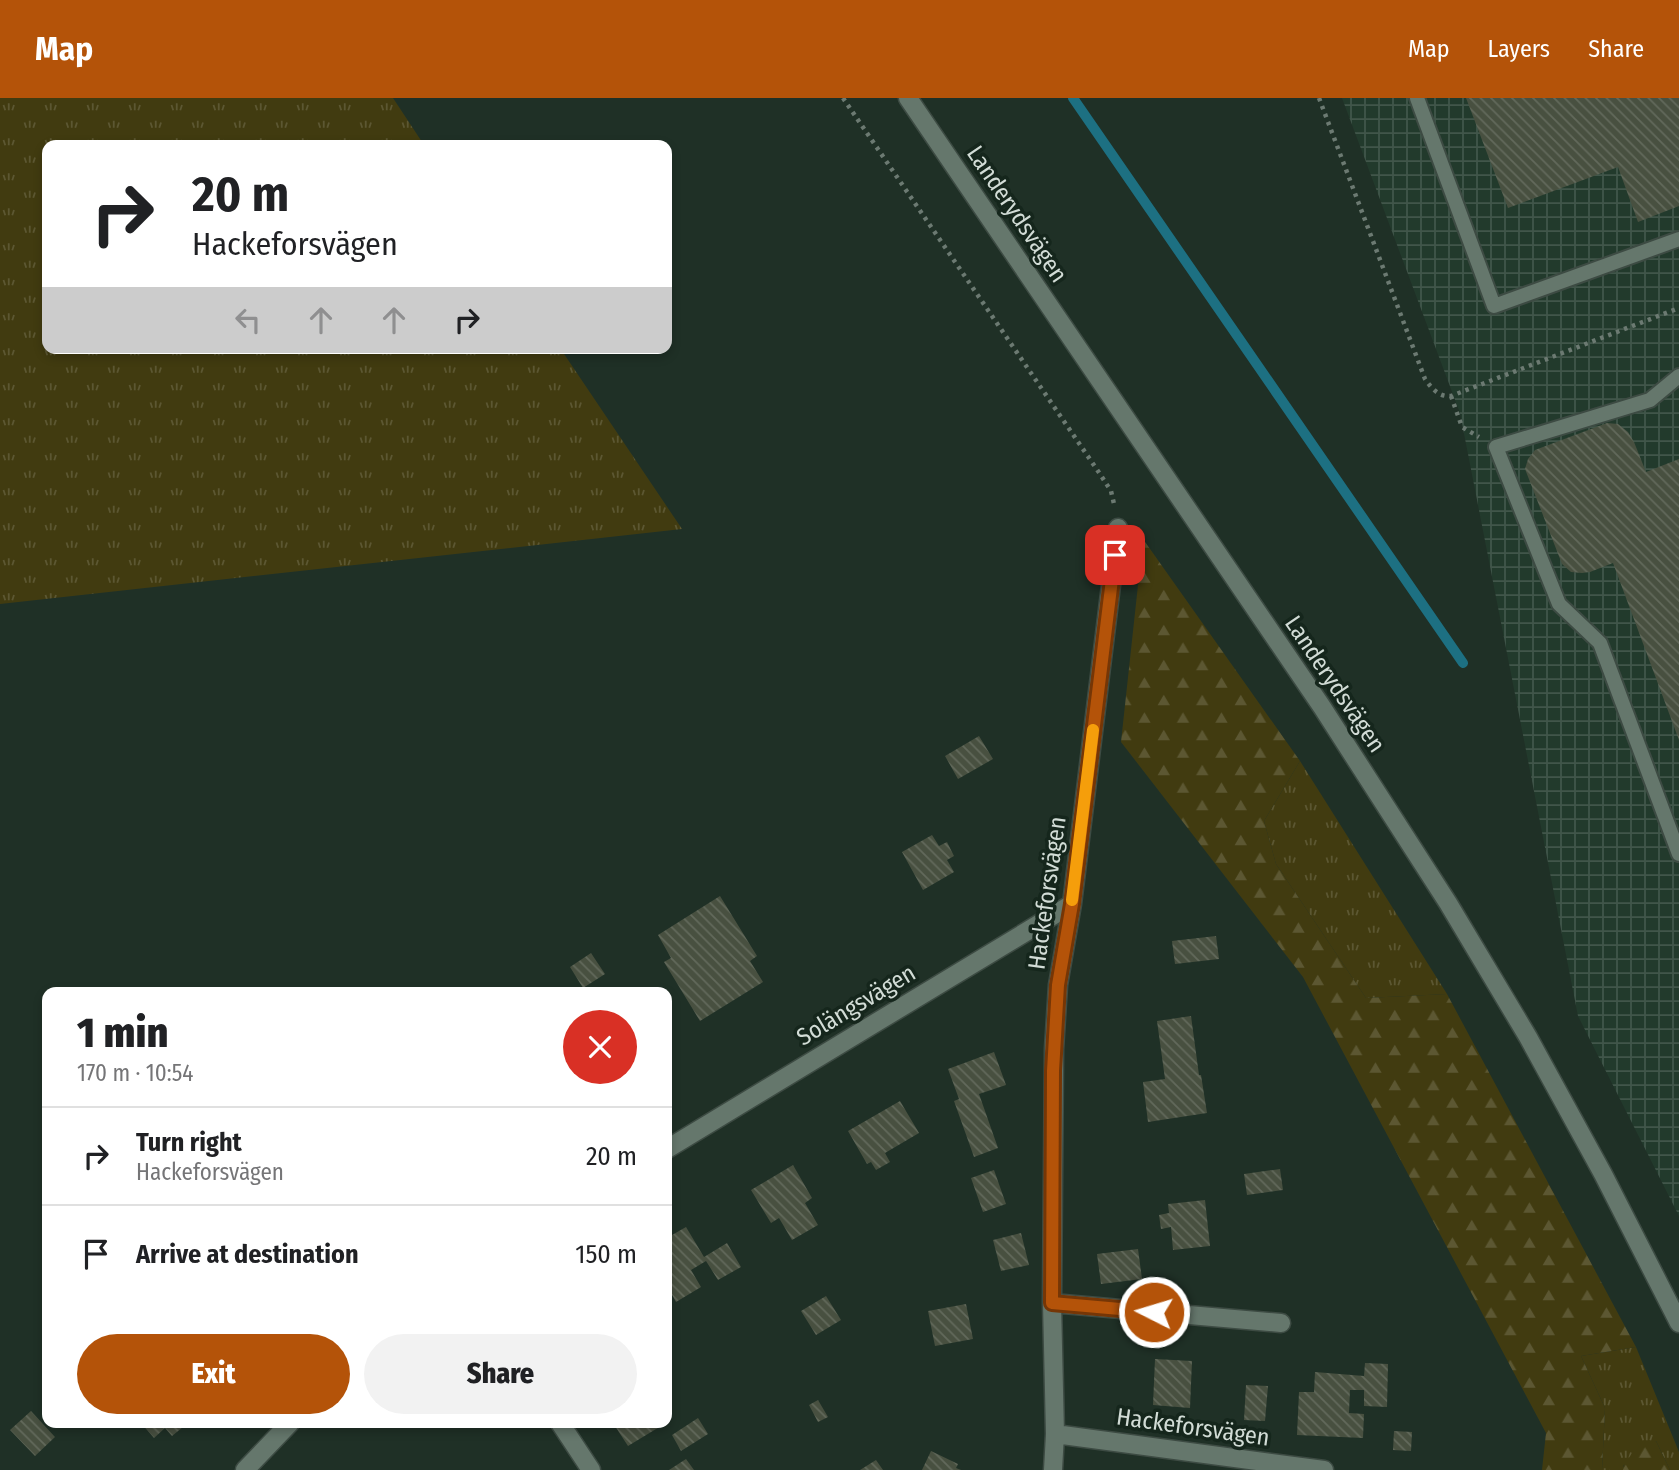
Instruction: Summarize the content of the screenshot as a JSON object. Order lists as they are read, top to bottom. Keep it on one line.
{"streets":{"street":["Landerydsvägen","Hackeforsvägen","Solängsvägen"]},"crossings":[["Hackeforsvägen","Solängsvägen"]],"page":{"header":"Map","nav":["Map","Layers","Share"],"turn":["20 m","Hackeforsvägen"],"heading":["1 min","170 m · 10:54"],"list":[{"name":"Turn right","note":"Hackeforsvägen","value":"20 m"},{"name":"Arrive at destination","value":"150 m"}],"buttons":["Exit","Share"]}}
